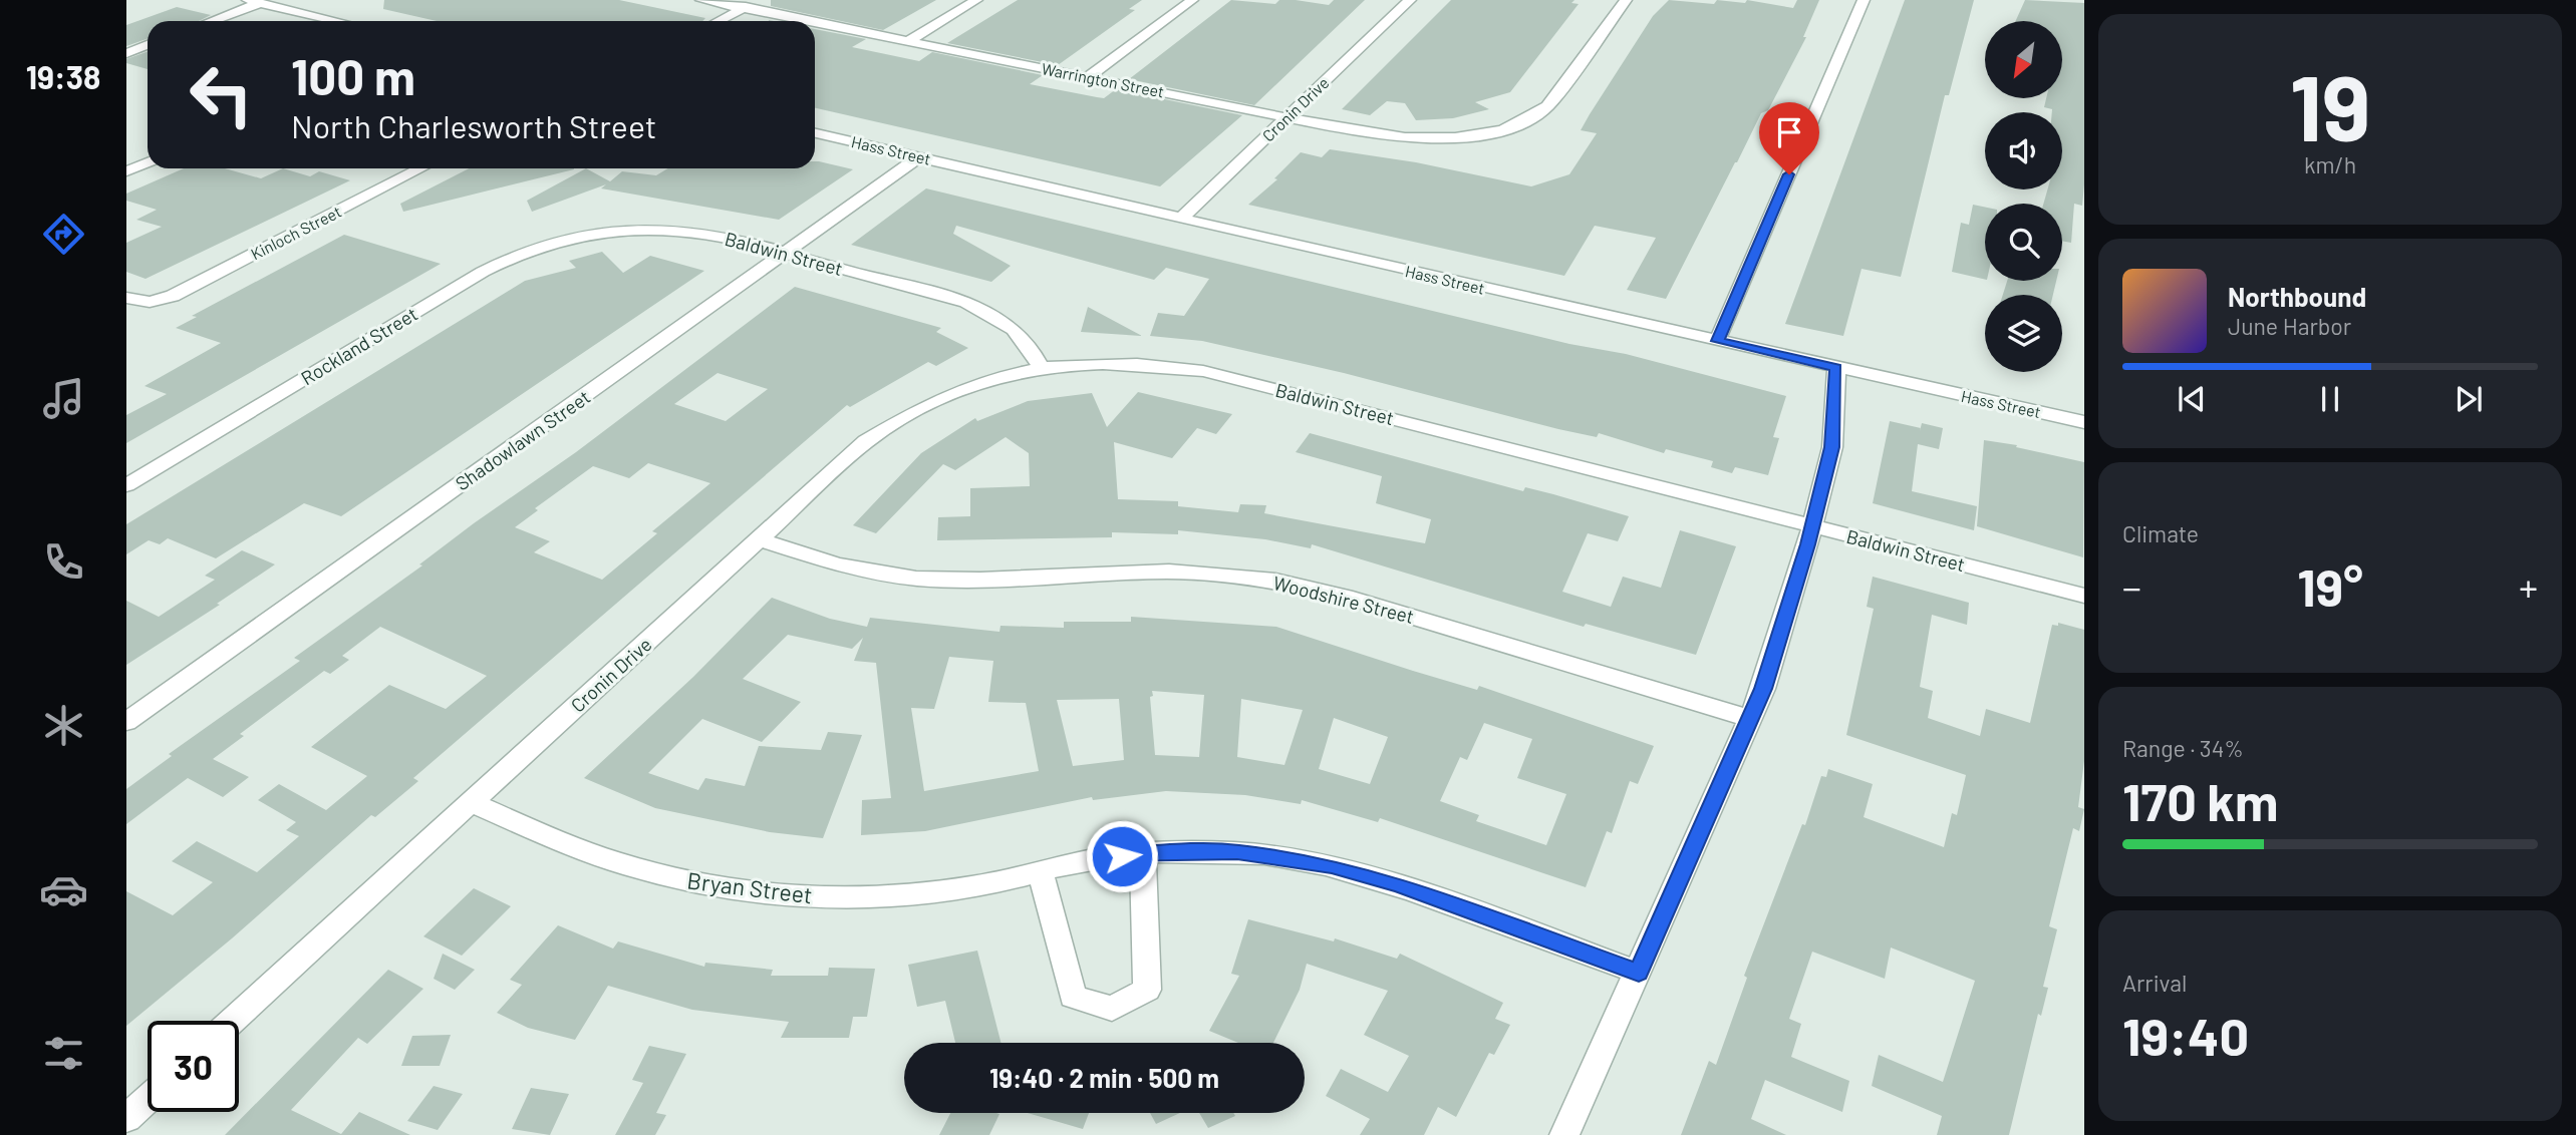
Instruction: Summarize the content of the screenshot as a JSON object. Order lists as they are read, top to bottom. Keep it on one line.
{"streets":{"street":["Warrington Street","Cronin Drive","Hass Street","Kinloch Street","Baldwin Street","Rockland Street","Shadowlawn Street","Woodshire Street","Bryan Street"]},"crossings":[["Warrington Street","Cronin Drive"],["Cronin Drive","Hass Street"],["Cronin Drive","Baldwin Street"],["Cronin Drive","Woodshire Street"],["Cronin Drive","Bryan Street"],["Hass Street","Shadowlawn Street"],["Baldwin Street","Rockland Street"],["Baldwin Street","Shadowlawn Street"]],"north":"bottom left","page":{"tabs":"19:38","tile":[["19","km/h"],"Climate",["Range · 34%","170 km"],["Arrival","19:40"]],"turn":["100 m","North Charlesworth Street"],"song":["Northbound","June Harbor"],"heat":["−","19°","+"],"limit":"30","trip":"19:40 · 2 min · 500 m"}}
